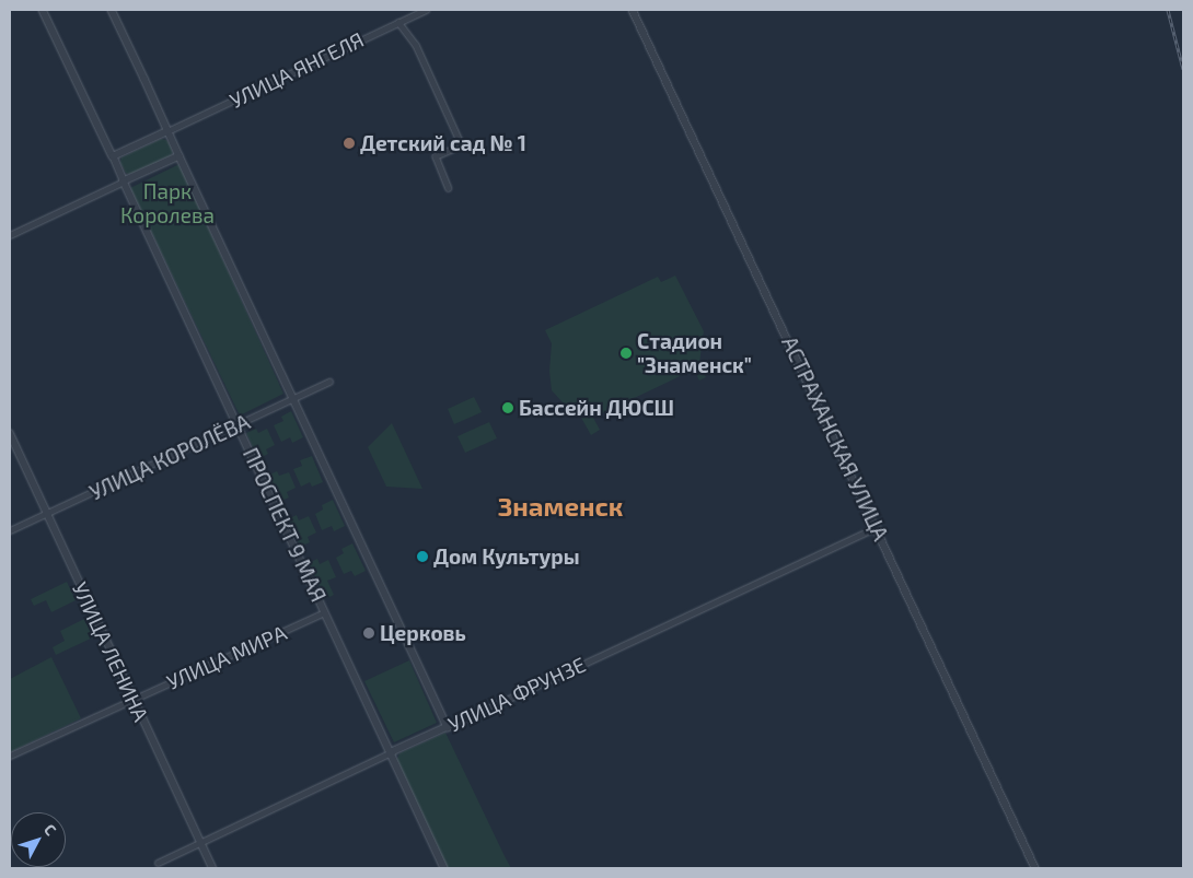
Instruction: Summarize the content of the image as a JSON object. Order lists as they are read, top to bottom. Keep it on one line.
{"streets":{"street":["УЛИЦА ЯНГЕЛЯ","АСТРАХАНСКАЯ УЛИЦА","УЛИЦА КОРОЛЁВА","ПРОСПЕКТ 9 МАЯ","УЛИЦА ЛЕНИНА","УЛИЦА МИРА","УЛИЦА ФРУНЗЕ"]},"crossings":[["АСТРАХАНСКАЯ УЛИЦА","УЛИЦА ФРУНЗЕ"],["УЛИЦА КОРОЛЁВА","ПРОСПЕКТ 9 МАЯ"],["УЛИЦА КОРОЛЁВА","УЛИЦА ЛЕНИНА"],["ПРОСПЕКТ 9 МАЯ","УЛИЦА МИРА"],["ПРОСПЕКТ 9 МАЯ","УЛИЦА ФРУНЗЕ"],["УЛИЦА ЛЕНИНА","УЛИЦА МИРА"],["УЛИЦА ЛЕНИНА","УЛИЦА ФРУНЗЕ"]],"districts":["Знаменск"],"parks":["Парк Королева"],"places":["Детский сад № 1","Стадион \"Знаменск\"","Бассейн ДЮСШ","Дом Культуры","Церковь"],"north":"top right"}
